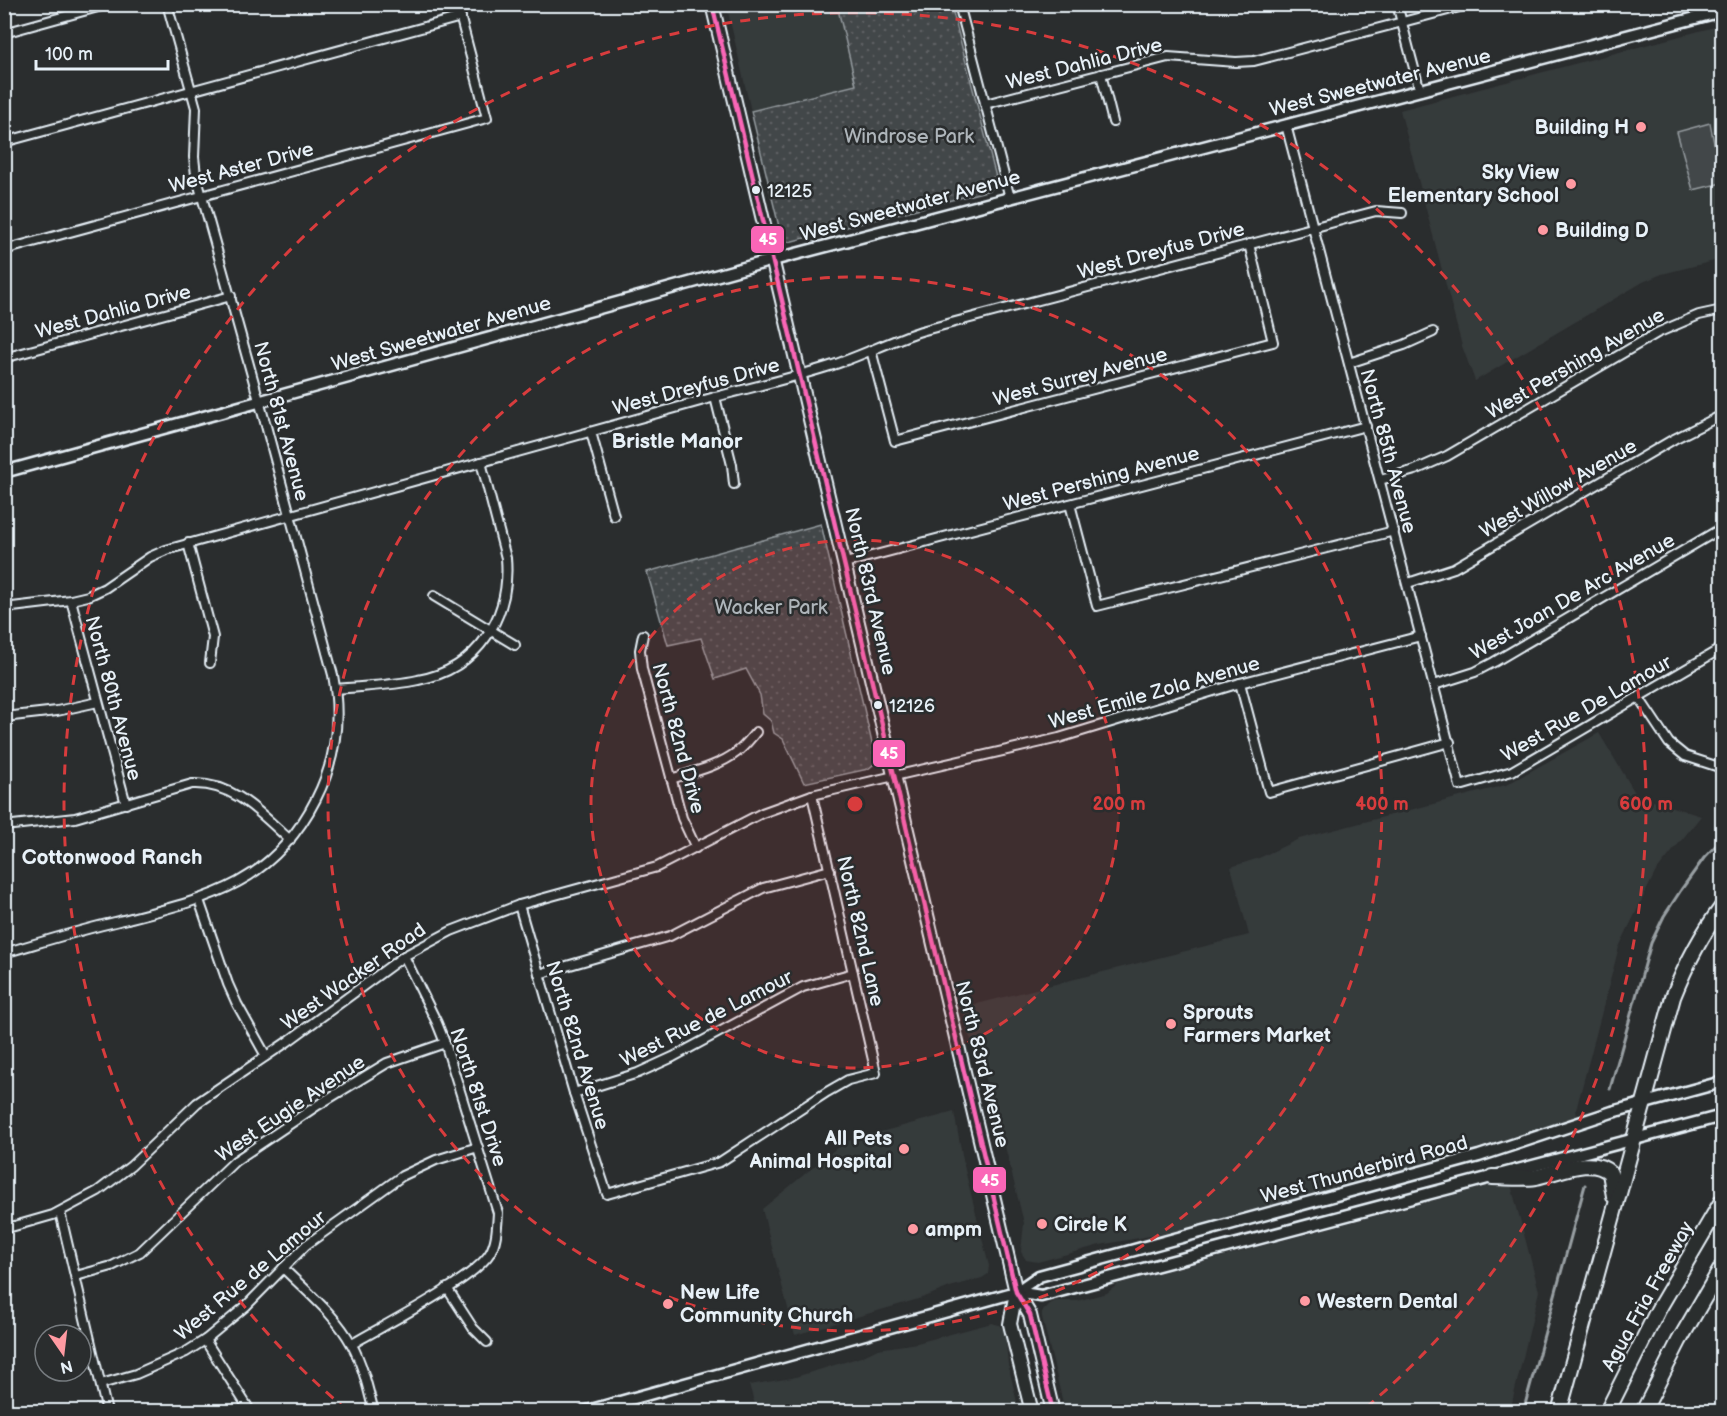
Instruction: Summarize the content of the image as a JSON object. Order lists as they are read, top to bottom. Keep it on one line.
{"streets":{"highway":["Agua Fria Freeway"],"main road":["West Sweetwater Avenue","North 83rd Avenue","West Thunderbird Road"],"street":["West Dahlia Drive","West Aster Drive","West Dreyfus Drive","West Pershing Avenue","West Surrey Avenue","North 81st Avenue","North 85th Avenue","West Willow Avenue","West Joan De Arc Avenue","West Emile Zola Avenue","North 80th Avenue","West Rue De Lamour","North 82nd Drive","North 82nd Lane","West Wacker Road","West Rue de Lamour","North 82nd Avenue","North 81st Drive","West Eugie Avenue"]},"crossings":[["West Dahlia Drive","North 81st Avenue"],["West Sweetwater Avenue","North 81st Avenue"],["West Sweetwater Avenue","North 85th Avenue"],["West Sweetwater Avenue","North 83rd Avenue"],["West Aster Drive","North 81st Avenue"],["West Dreyfus Drive","West Surrey Avenue"],["West Dreyfus Drive","North 81st Avenue"],["West Dreyfus Drive","North 85th Avenue"],["West Dreyfus Drive","North 83rd Avenue"],["West Dreyfus Drive","North 80th Avenue"],["West Pershing Avenue","North 85th Avenue"],["West Pershing Avenue","North 83rd Avenue"],["North 85th Avenue","West Willow Avenue"],["North 85th Avenue","West Joan De Arc Avenue"],["North 85th Avenue","West Emile Zola Avenue"],["North 85th Avenue","West Rue De Lamour"],["North 83rd Avenue","West Emile Zola Avenue"],["North 83rd Avenue","West Wacker Road"],["North 83rd Avenue","West Thunderbird Road"],["West Emile Zola Avenue","West Wacker Road"],["North 82nd Drive","West Wacker Road"],["North 82nd Lane","West Wacker Road"],["North 82nd Lane","West Rue de Lamour"],["North 82nd Lane","North 82nd Avenue"],["West Wacker Road","North 82nd Avenue"],["West Wacker Road","North 81st Drive"],["West Rue de Lamour","North 82nd Avenue"],["West Rue de Lamour","North 81st Drive"],["North 81st Drive","West Eugie Avenue"]],"districts":["Bristle Manor","Cottonwood Ranch"],"parks":["Windrose Park","Wacker Park"],"places":["Building H","Sky View Elementary School","12125","Building D","12126","Sprouts Farmers Market","All Pets Animal Hospital","Circle K","ampm","Western Dental","New Life Community Church"],"lines":["transit line 45"],"scale_bar":"100 m","north":"bottom","rings":["200 m","400 m","600 m"]}
